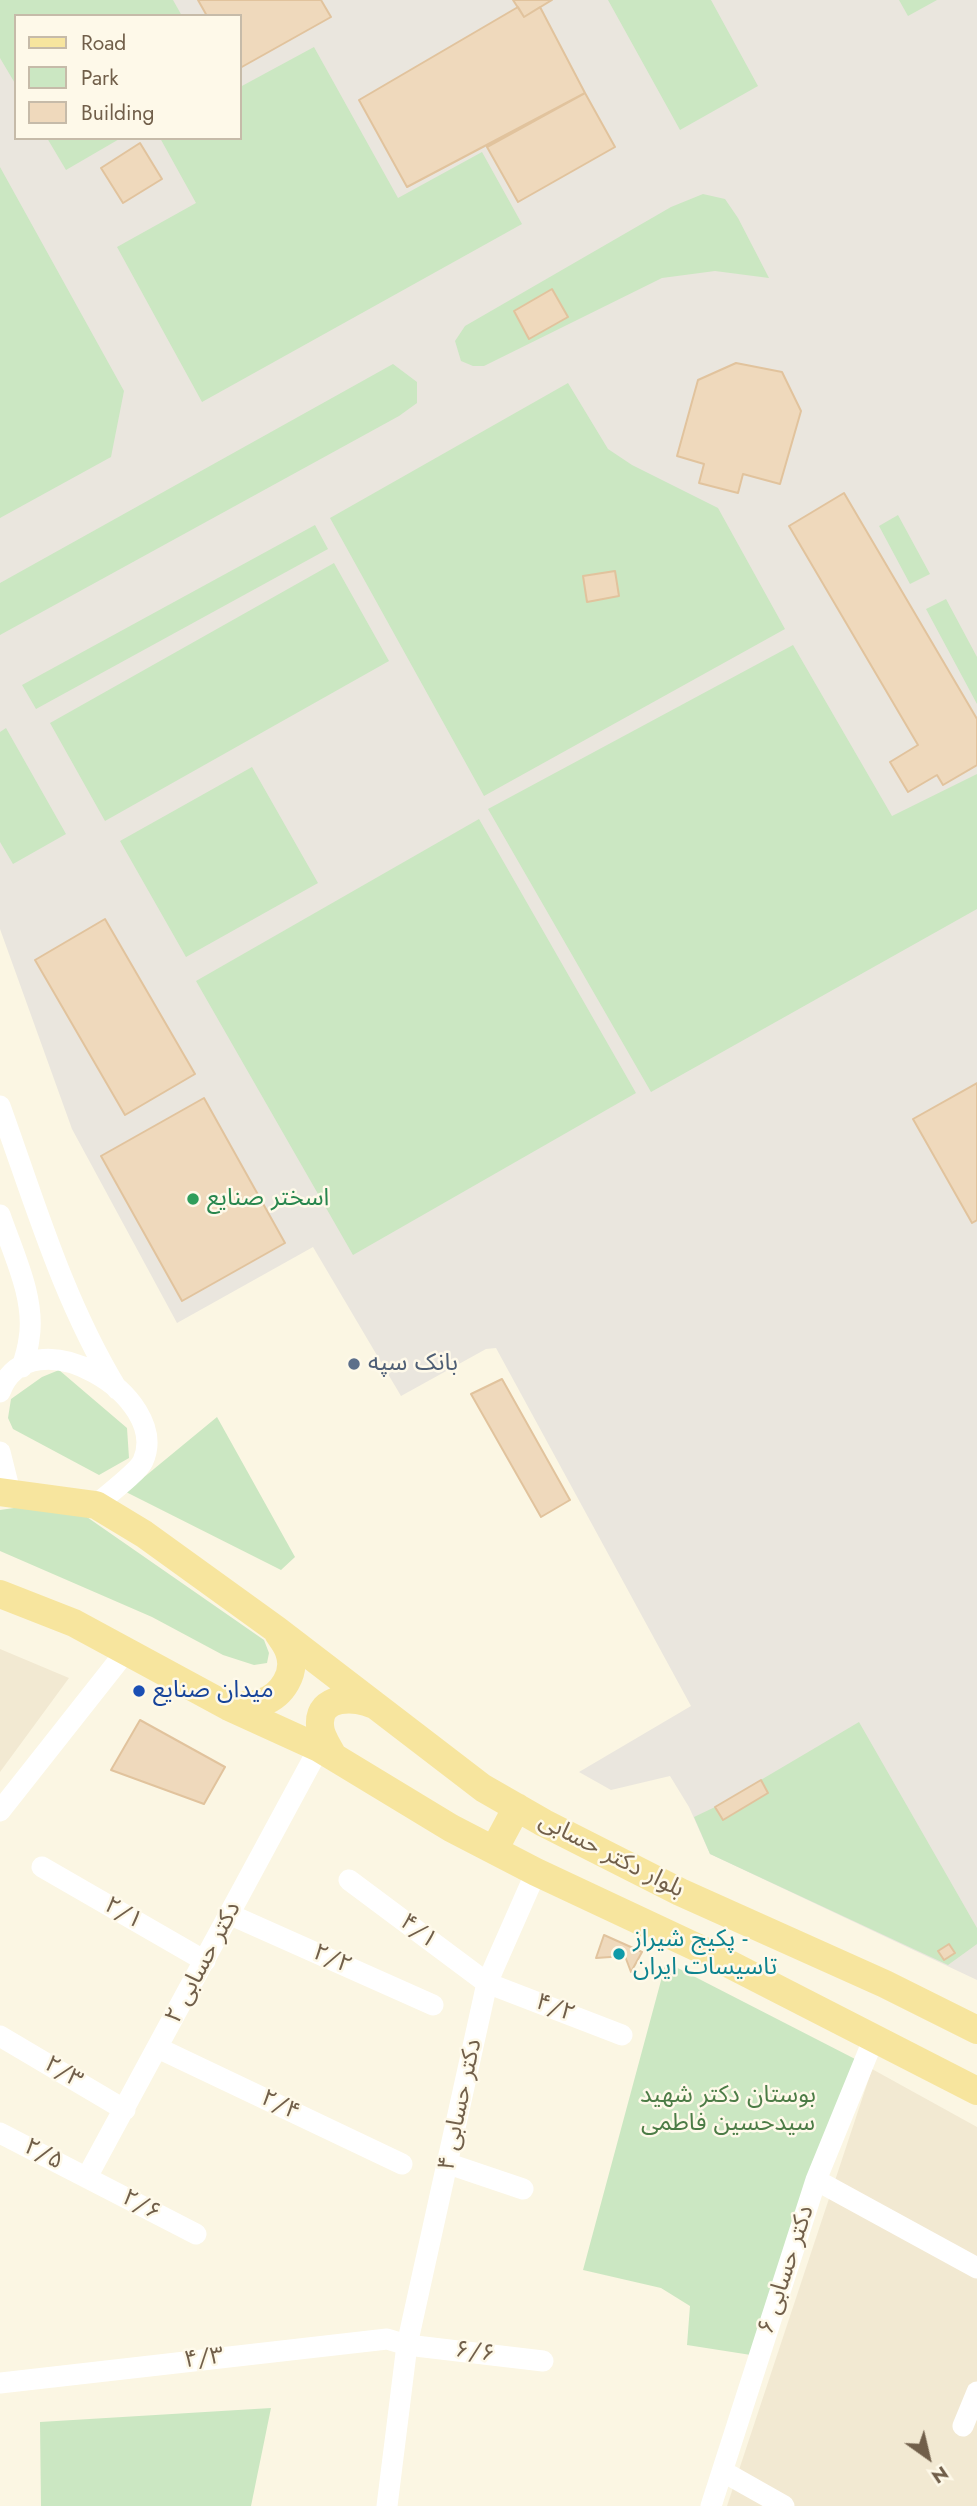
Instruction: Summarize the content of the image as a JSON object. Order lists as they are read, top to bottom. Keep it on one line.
{"streets":{"main road":["بلوار دکتر حسابی"],"street":["۲/۱","۴/۱","۲/۲","دکتر حسابی ۲","۴/۲","۲/۳","دکتر حسابی ۴","۲/۴","۲/۵","۲/۶","۶ دکتر حسابی","۶/۶","۴/۳"]},"crossings":[["بلوار دکتر حسابی","دکتر حسابی ۲"],["بلوار دکتر حسابی","دکتر حسابی ۴"],["بلوار دکتر حسابی","۶ دکتر حسابی"],["۲/۱","دکتر حسابی ۲"],["۴/۱","۴/۲"],["۴/۱","دکتر حسابی ۴"],["۲/۲","دکتر حسابی ۲"],["دکتر حسابی ۲","۲/۳"],["دکتر حسابی ۲","۲/۴"],["دکتر حسابی ۲","۲/۵"],["دکتر حسابی ۲","۲/۶"],["۴/۲","دکتر حسابی ۴"],["دکتر حسابی ۴","۶/۶"],["دکتر حسابی ۴","۴/۳"],["۲/۵","۲/۶"],["۶/۶","۴/۳"]],"parks":["بوستان دکتر شهید سیدحسین فاطمی"],"places":["اسختر صنایع","بانک سپه","میدان صنایع","پکیج شیراز - تاسیسات ایران"],"legend":["Road","Park","Building"],"north":"bottom right"}
